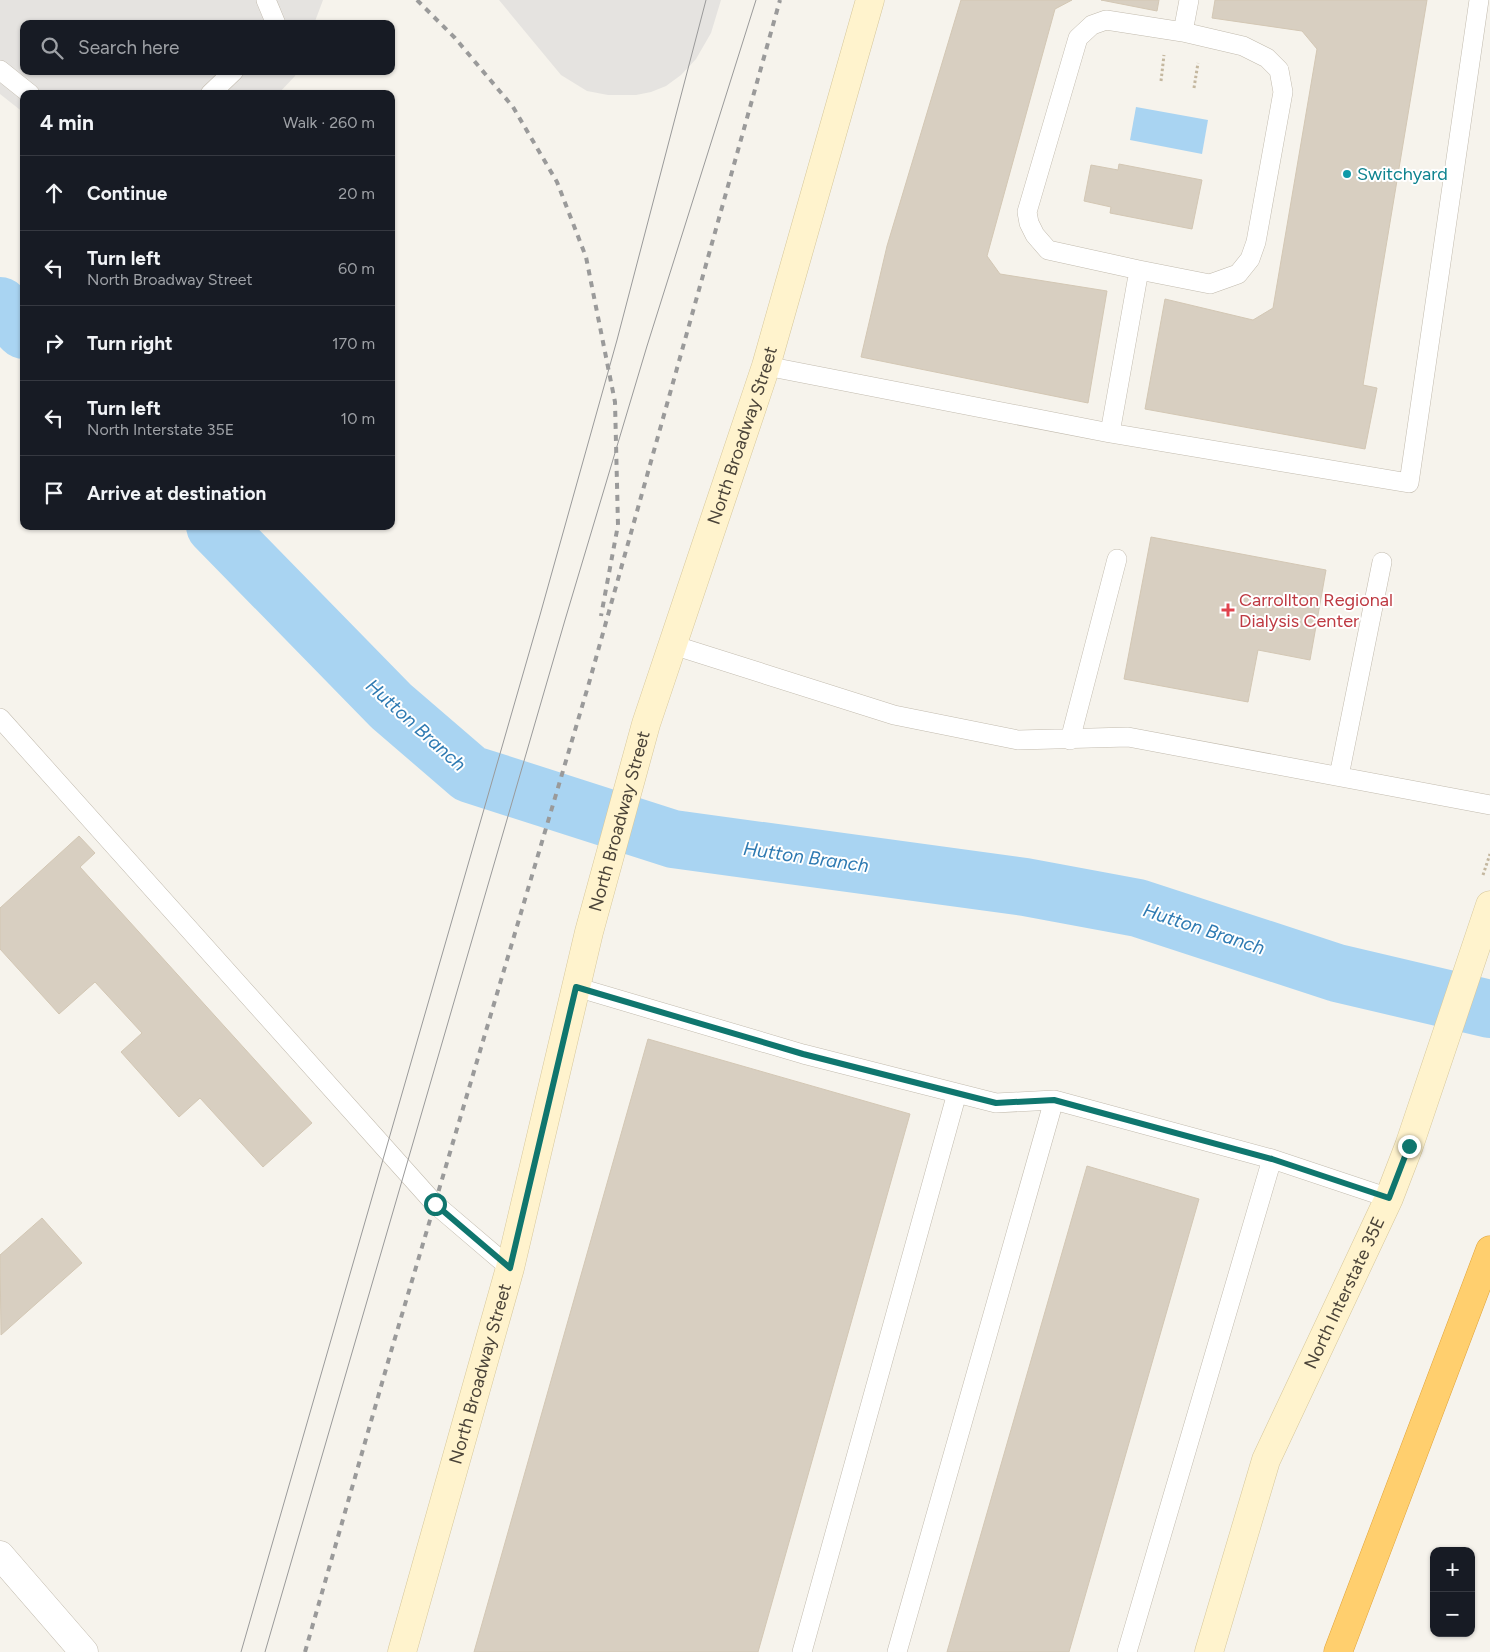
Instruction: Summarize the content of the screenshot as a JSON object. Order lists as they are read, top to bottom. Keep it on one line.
{"streets":{"street":["North Broadway Street","North Interstate 35E"]},"water":["Hutton Branch"],"places":{"other":["Switchyard"],"health":["Carrollton Regional Dialysis Center"]},"page":{"search":"Search here","heading":["4 min","Walk · 260 m"],"list":[["Continue","20 m"],["Turn left","North Broadway Street","60 m"],["Turn right","170 m"],["Turn left","North Interstate 35E","10 m"],"Arrive at destination"],"map_buttons":["+","−"]}}
